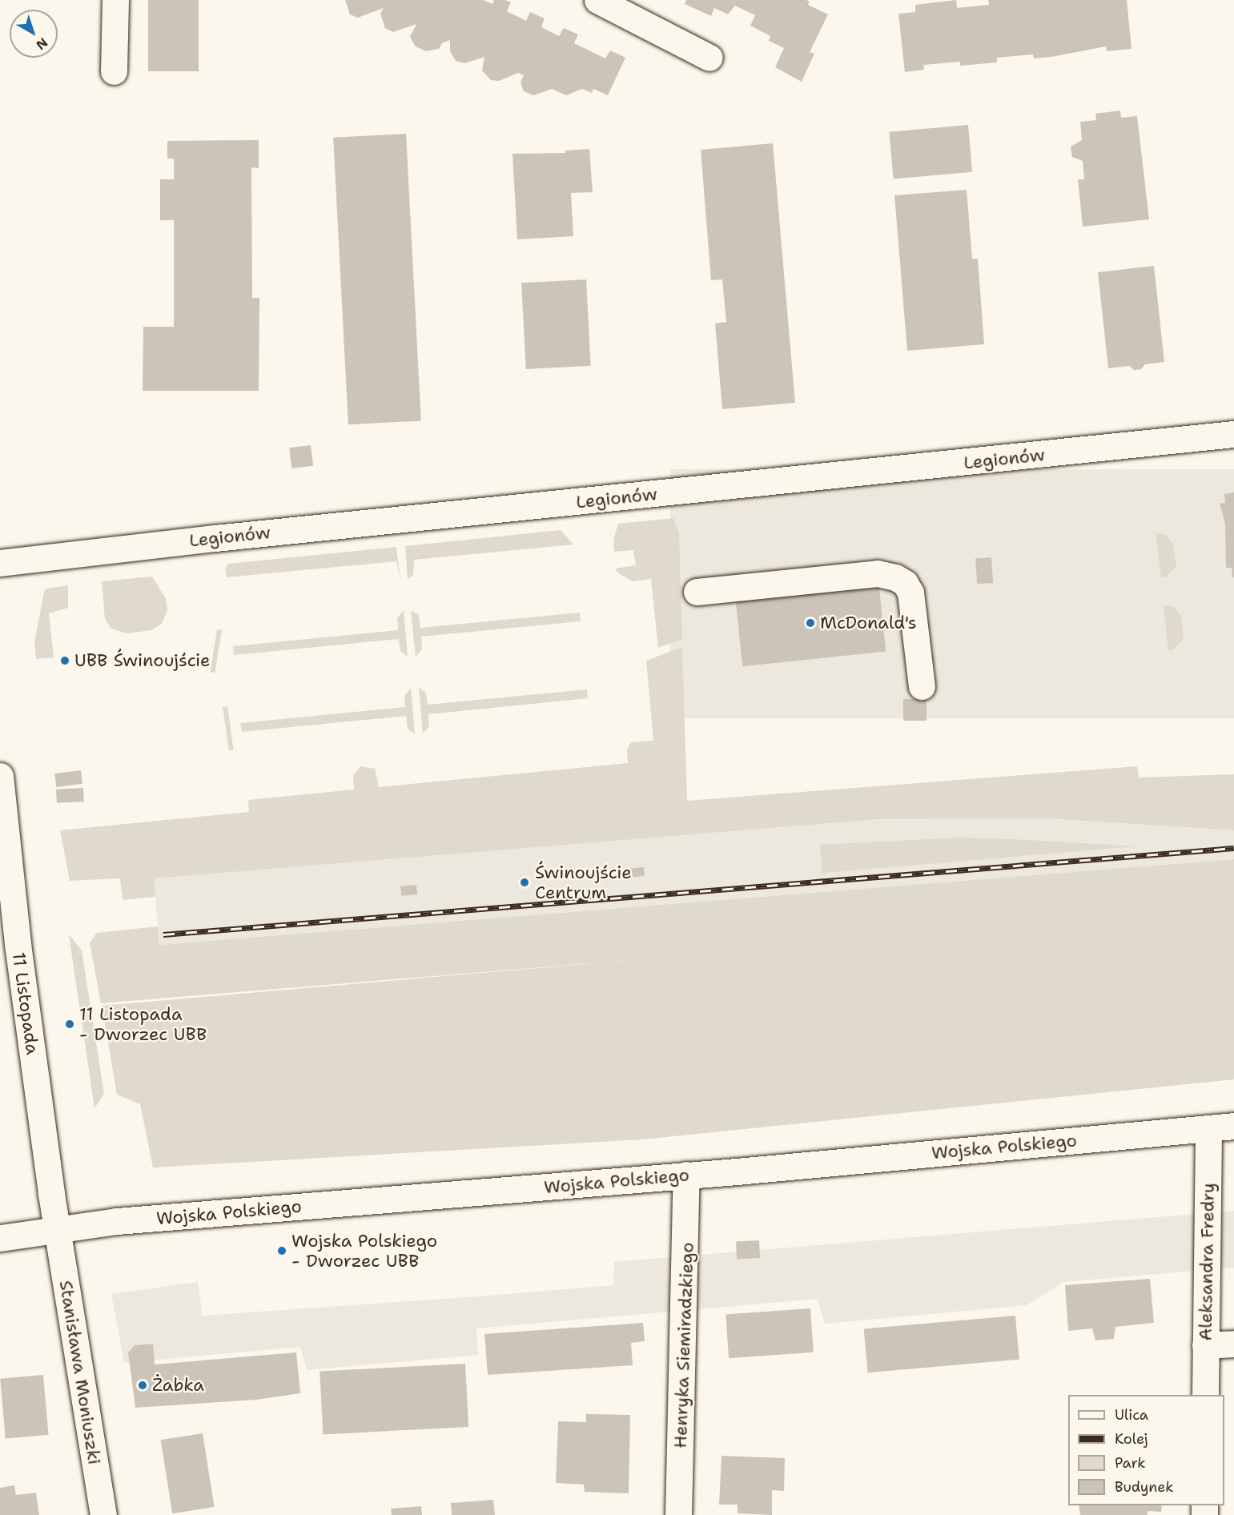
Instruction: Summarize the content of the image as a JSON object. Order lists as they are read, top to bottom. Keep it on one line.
{"streets":{"street":["Legionów","11 Listopada","Wojska Polskiego","Aleksandra Fredry","Henryka Siemiradzkiego","Stanisława Moniuszki"]},"crossings":[["11 Listopada","Wojska Polskiego"],["11 Listopada","Stanisława Moniuszki"],["Wojska Polskiego","Aleksandra Fredry"],["Wojska Polskiego","Henryka Siemiradzkiego"],["Wojska Polskiego","Stanisława Moniuszki"]],"places":["McDonald's","UBB Świnoujście","Świnoujście Centrum","11 Listopada - Dworzec UBB","Wojska Polskiego - Dworzec UBB","Żabka"],"legend":["Ulica","Kolej","Park","Budynek"],"north":"bottom right"}
